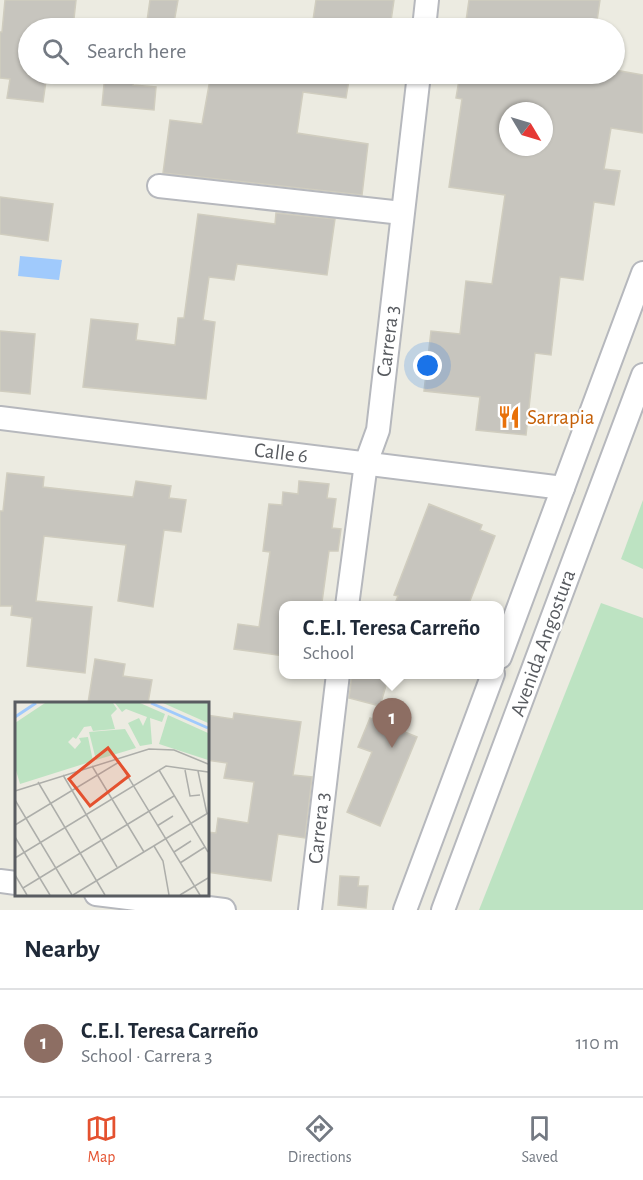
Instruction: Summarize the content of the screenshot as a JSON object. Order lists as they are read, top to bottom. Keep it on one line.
{"streets":{"street":["Carrera 3","Calle 6","Avenida Angostura"]},"crossings":[["Carrera 3","Calle 6"],["Calle 6","Avenida Angostura"]],"places":{"restaurant":["Sarrapia"]},"north":"bottom right","page":{"search":"Search here","popup":["C.E.I. Teresa Carreño","School"],"pins":"1","heading":"Nearby","list":[{"mark":"1","name":"C.E.I. Teresa Carreño","note":"School · Carrera 3","value":"110 m"}],"nav":["Map","Directions","Saved"]}}
